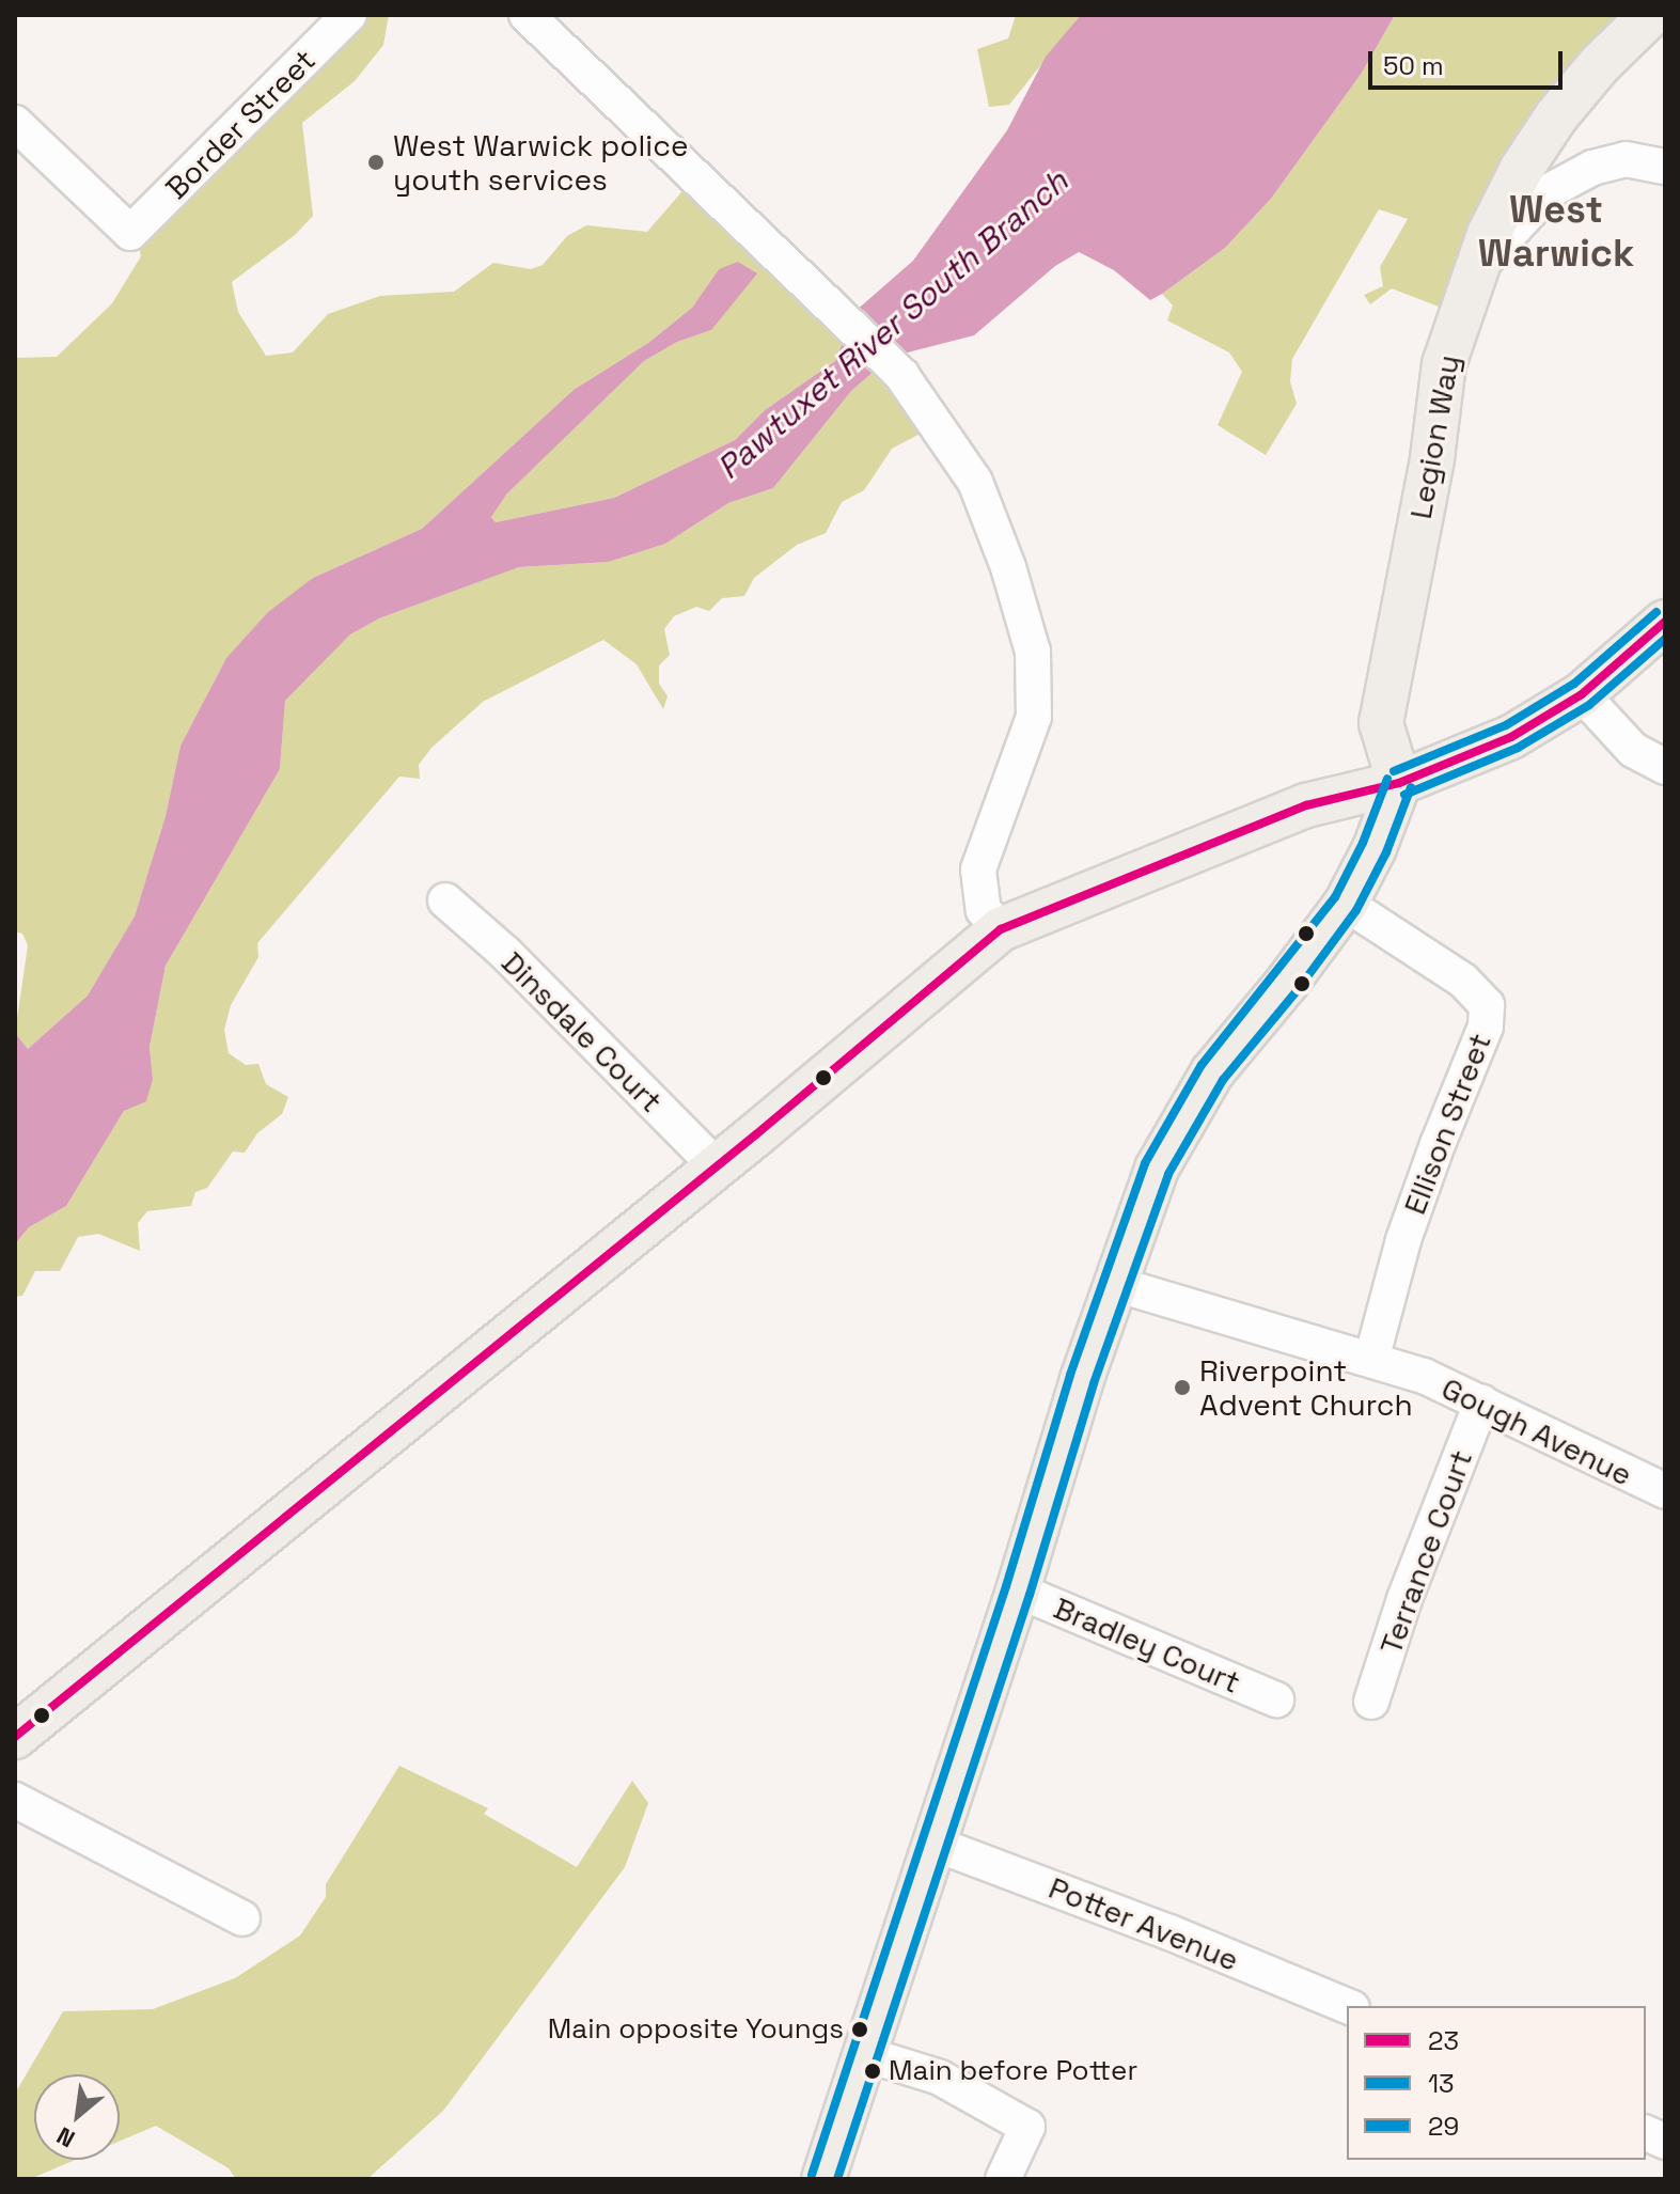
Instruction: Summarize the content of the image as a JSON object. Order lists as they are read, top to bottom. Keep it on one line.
{"streets":{"main road":["Legion Way"],"street":["Border Street","Dinsdale Court","Ellison Street","Gough Avenue","Terrance Court","Bradley Court","Potter Avenue"]},"crossings":[["Ellison Street","Gough Avenue"],["Gough Avenue","Terrance Court"]],"districts":["West Warwick"],"water":["Pawtuxet River South Branch"],"places":["West Warwick police youth services","Riverpoint Advent Church","Main opposite Youngs","Main before Potter"],"lines":["transit line 29","transit line 23","transit line 13"],"legend":["23","13","29"],"scale_bar":"50 m","north":"bottom left"}
